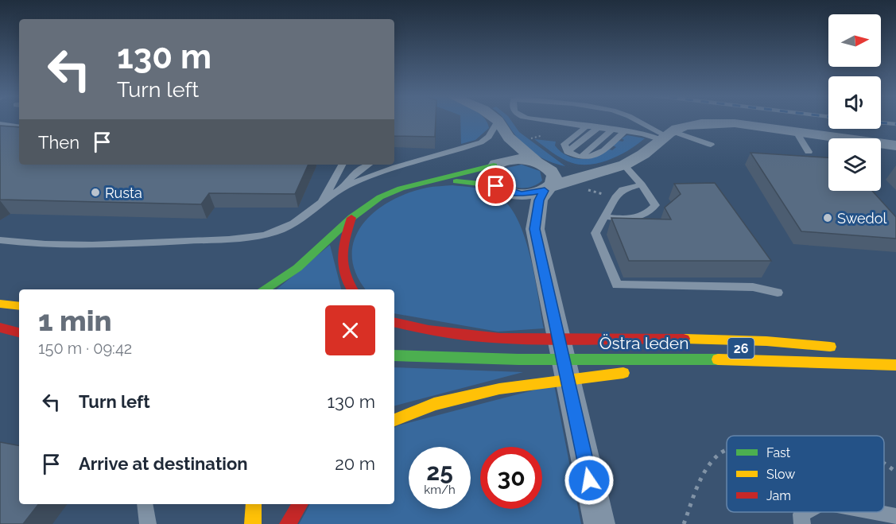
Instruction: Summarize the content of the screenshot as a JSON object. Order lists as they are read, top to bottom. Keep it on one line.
{"streets":{"highway":["Östra leden","26"]},"places":["Rusta","Swedol"],"legend":["Fast","Slow","Jam"],"north":"right","page":{"turn":["130 m","Turn left"],"then":"Then","heading":["1 min","150 m · 09:42"],"list":[{"name":"Turn left","value":"130 m"},{"name":"Arrive at destination","value":"20 m"}],"speed":"25 km/h","limit":"30"}}
